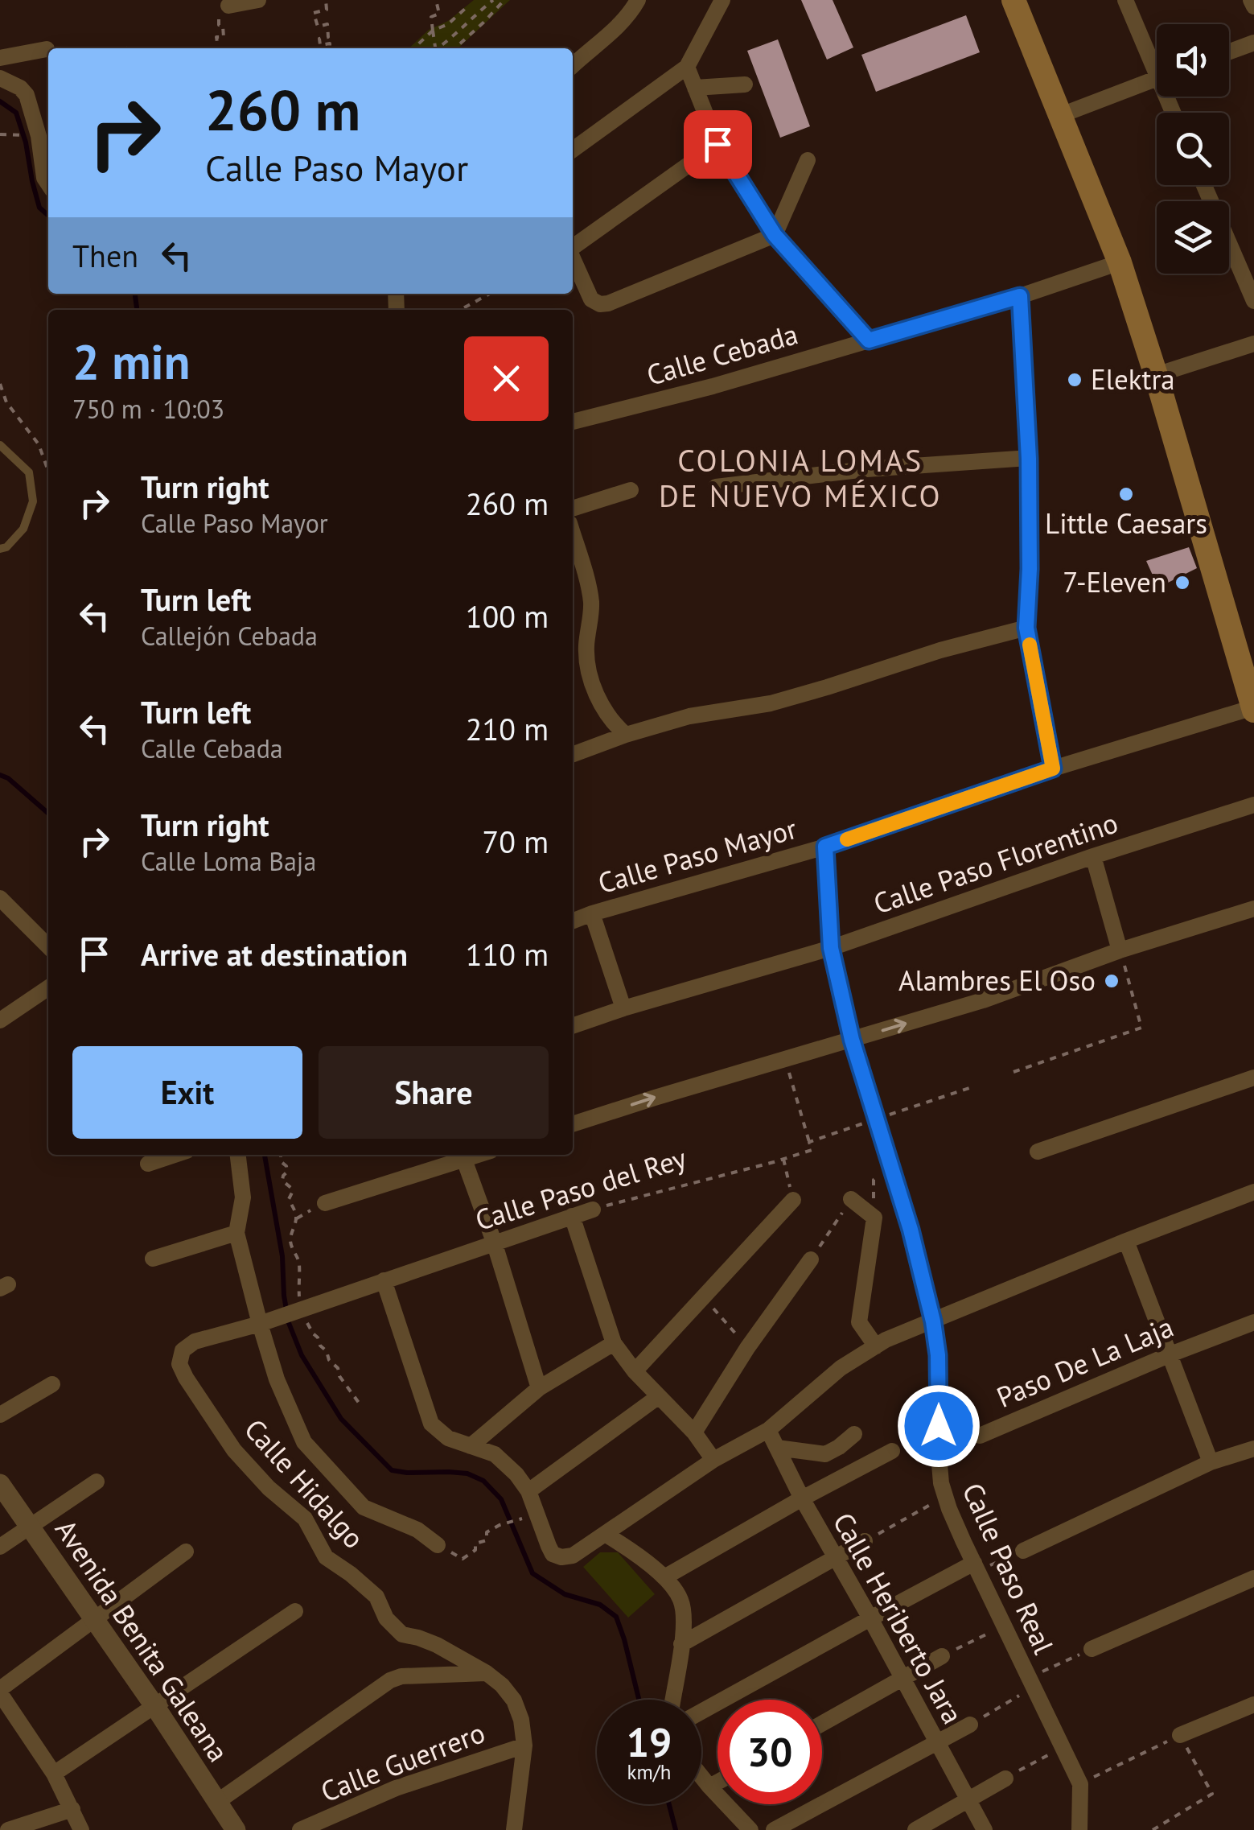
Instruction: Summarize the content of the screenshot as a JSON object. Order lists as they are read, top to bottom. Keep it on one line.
{"streets":{"street":["Calle Cebada","Calle Paso Mayor","Calle Paso Florentino","Calle Paso del Rey","Paso De La Laja","Calle Hidalgo","Calle Paso Real","Calle Heriberto Jara","Avenida Benita Galeana","Calle Guerrero"]},"crossings":[["Calle Paso Mayor","Calle Paso Real"],["Calle Paso Florentino","Calle Paso Real"],["Calle Paso del Rey","Calle Hidalgo"],["Calle Paso del Rey","Calle Paso Real"],["Paso De La Laja","Calle Paso Real"],["Calle Hidalgo","Calle Guerrero"]],"districts":["COLONIA LOMAS DE NUEVO MÉXICO"],"places":["Elektra","Little Caesars","7-Eleven","Alambres El Oso"],"page":{"turn":["260 m","Calle Paso Mayor"],"then":"Then","heading":["2 min","750 m · 10:03"],"list":[{"name":"Turn right","note":"Calle Paso Mayor","value":"260 m"},{"name":"Turn left","note":"Callejón Cebada","value":"100 m"},{"name":"Turn left","note":"Calle Cebada","value":"210 m"},{"name":"Turn right","note":"Calle Loma Baja","value":"70 m"},{"name":"Arrive at destination","value":"110 m"}],"buttons":["Exit","Share"],"speed":"19 km/h","limit":"30"}}
